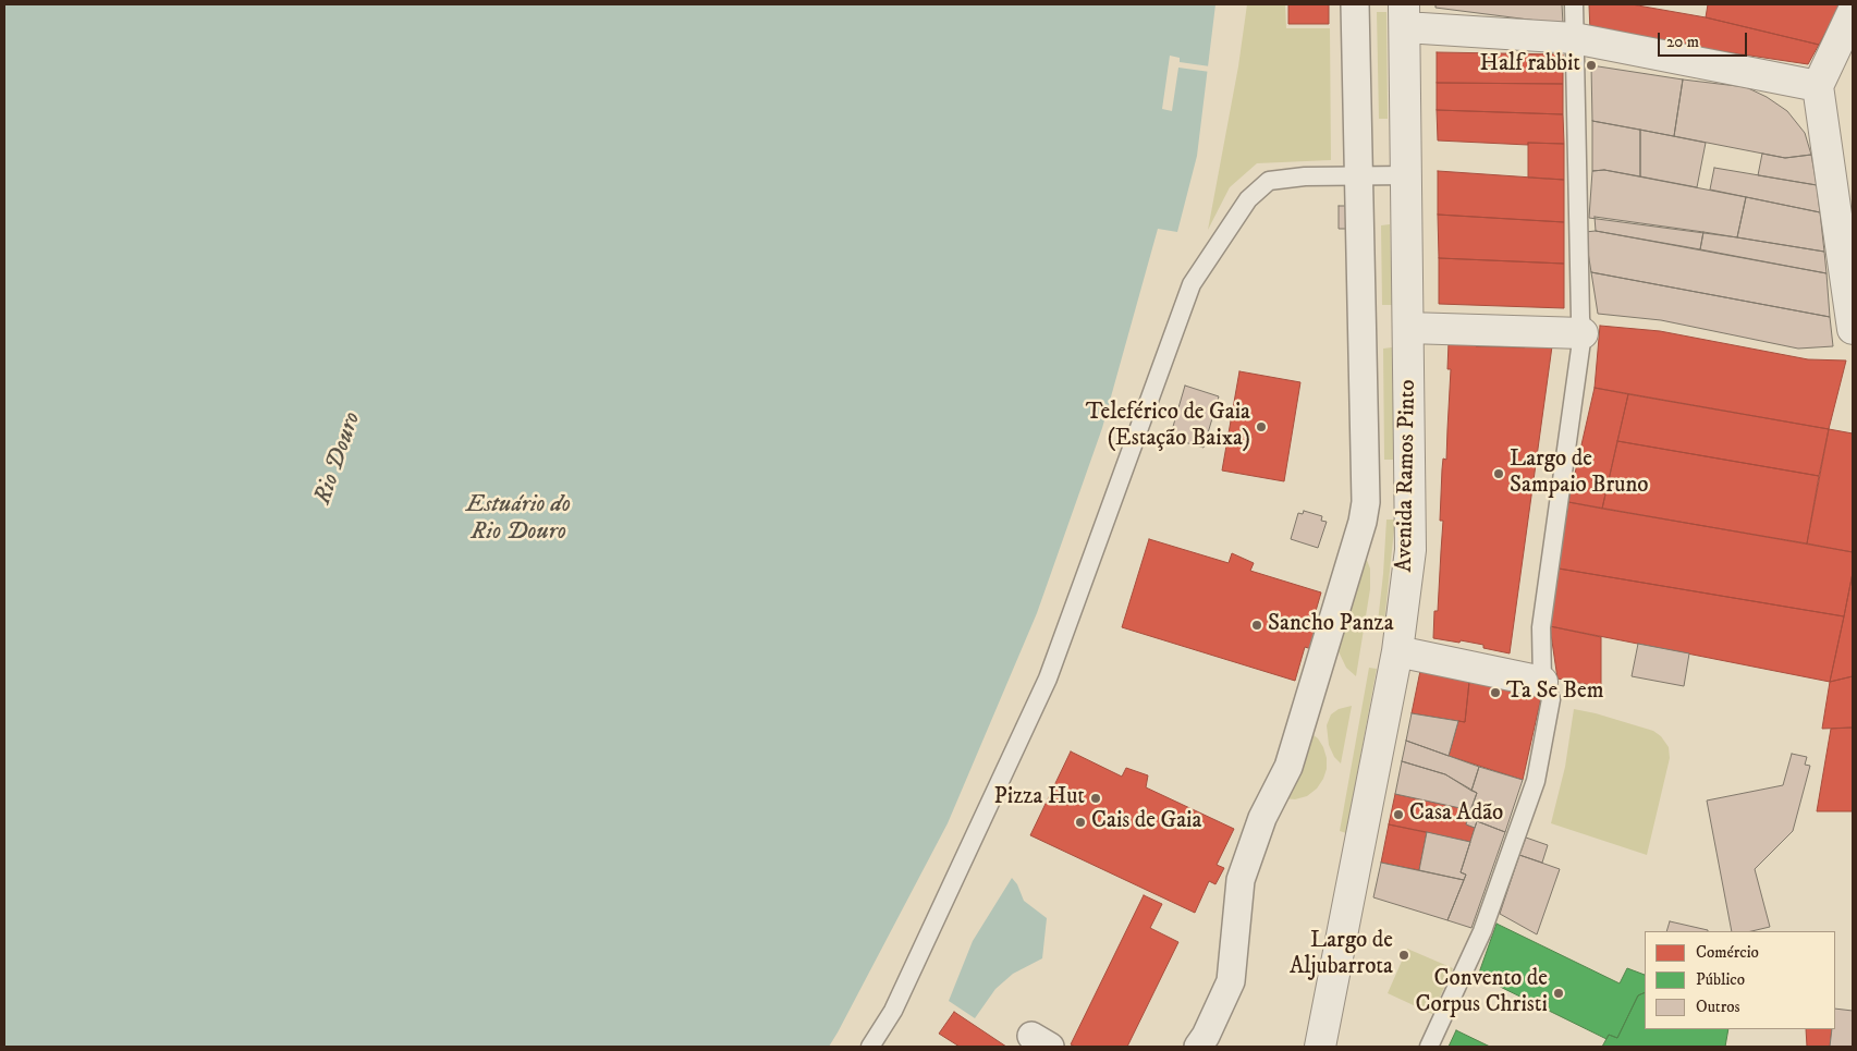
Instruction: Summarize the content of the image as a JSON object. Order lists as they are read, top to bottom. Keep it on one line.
{"streets":{"street":["Avenida Ramos Pinto"]},"water":["Rio Douro","Estuário do Rio Douro"],"places":["Half rabbit","Teleférico de Gaia (Estação Baixa)","Largo de Sampaio Bruno","Sancho Panza","Ta Se Bem","Pizza Hut","Casa Adão","Cais de Gaia","Largo de Aljubarrota","Convento de Corpus Christi"],"legend":["Comércio","Público","Outros"],"scale_bar":"20 m"}
